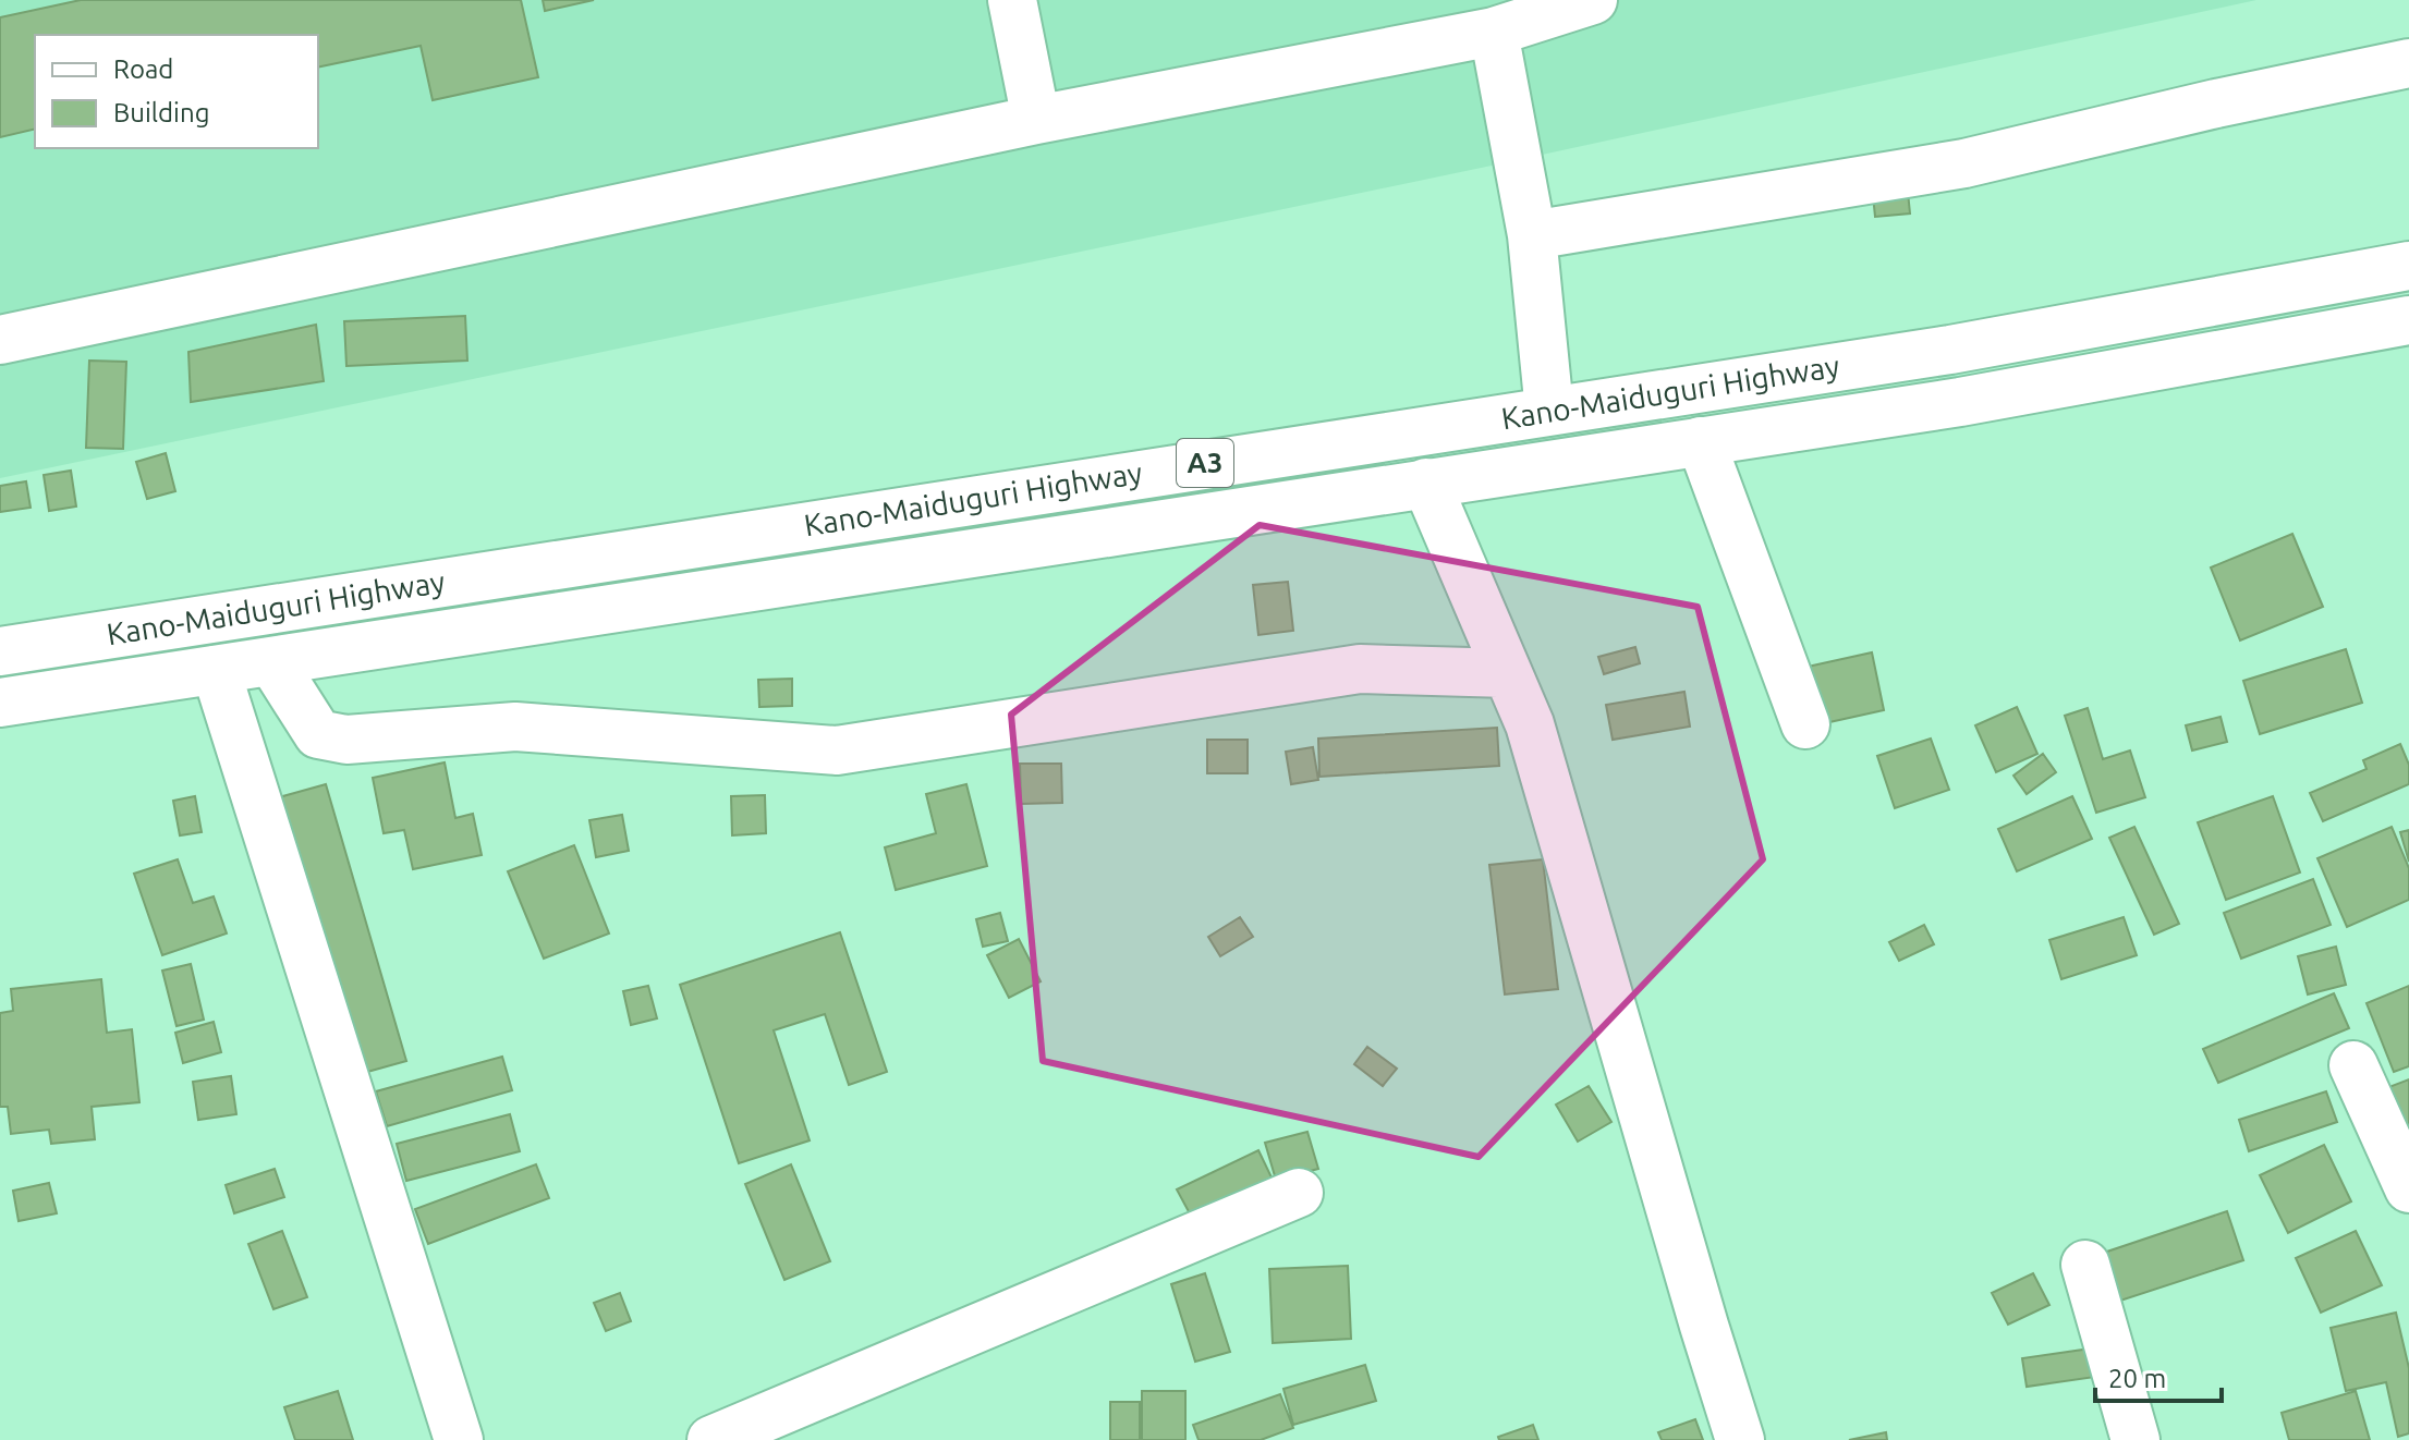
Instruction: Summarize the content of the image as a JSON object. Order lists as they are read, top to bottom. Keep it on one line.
{"streets":{"main road":["Kano-Maiduguri Highway","A3"]},"legend":["Road","Building"],"scale_bar":"20 m"}
